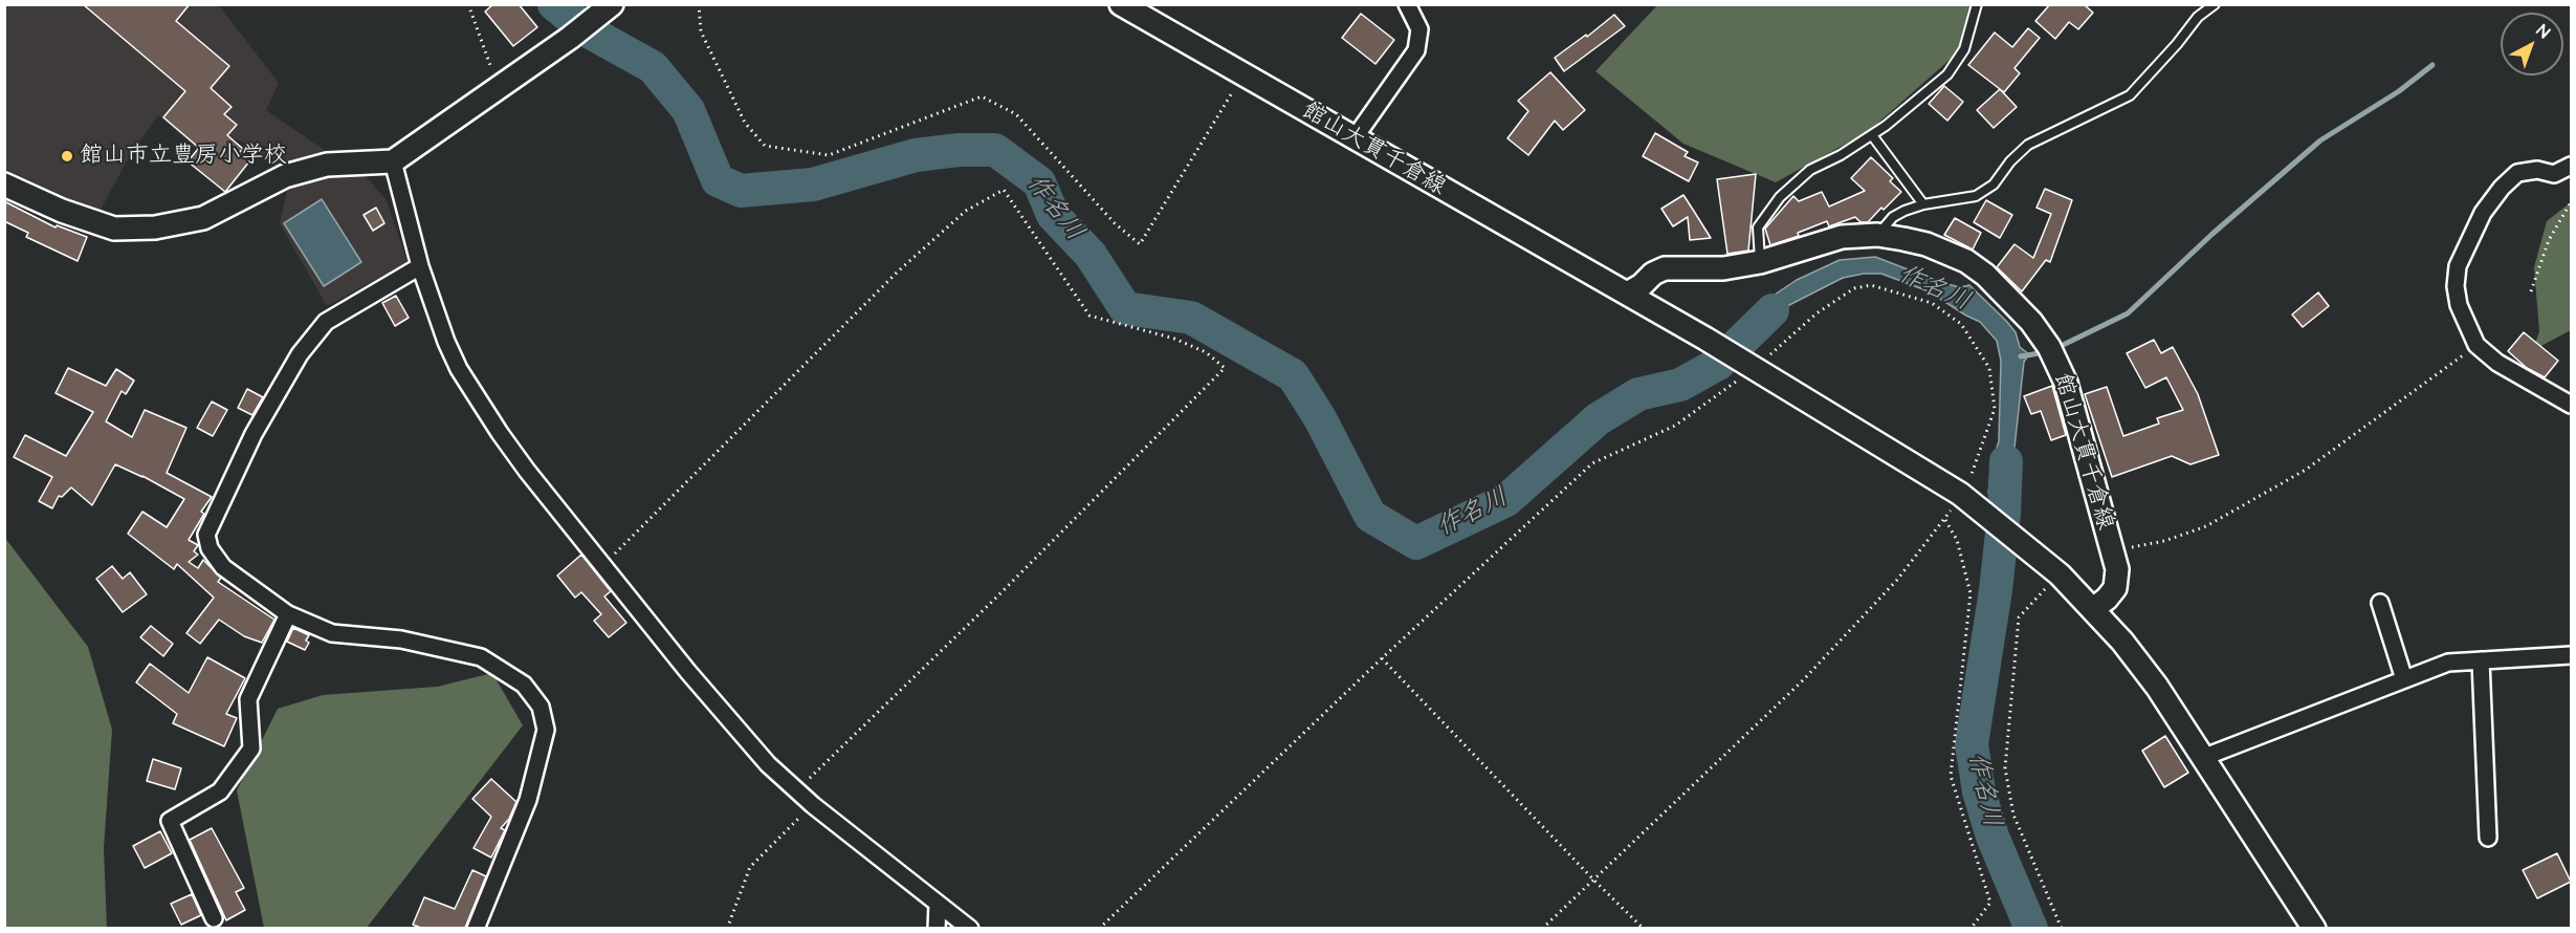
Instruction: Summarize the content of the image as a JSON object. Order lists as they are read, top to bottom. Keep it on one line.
{"streets":{"main road":["館山大貫千倉線"]},"water":["作名川"],"places":["館山市立豊房小学校"],"north":"top right"}
